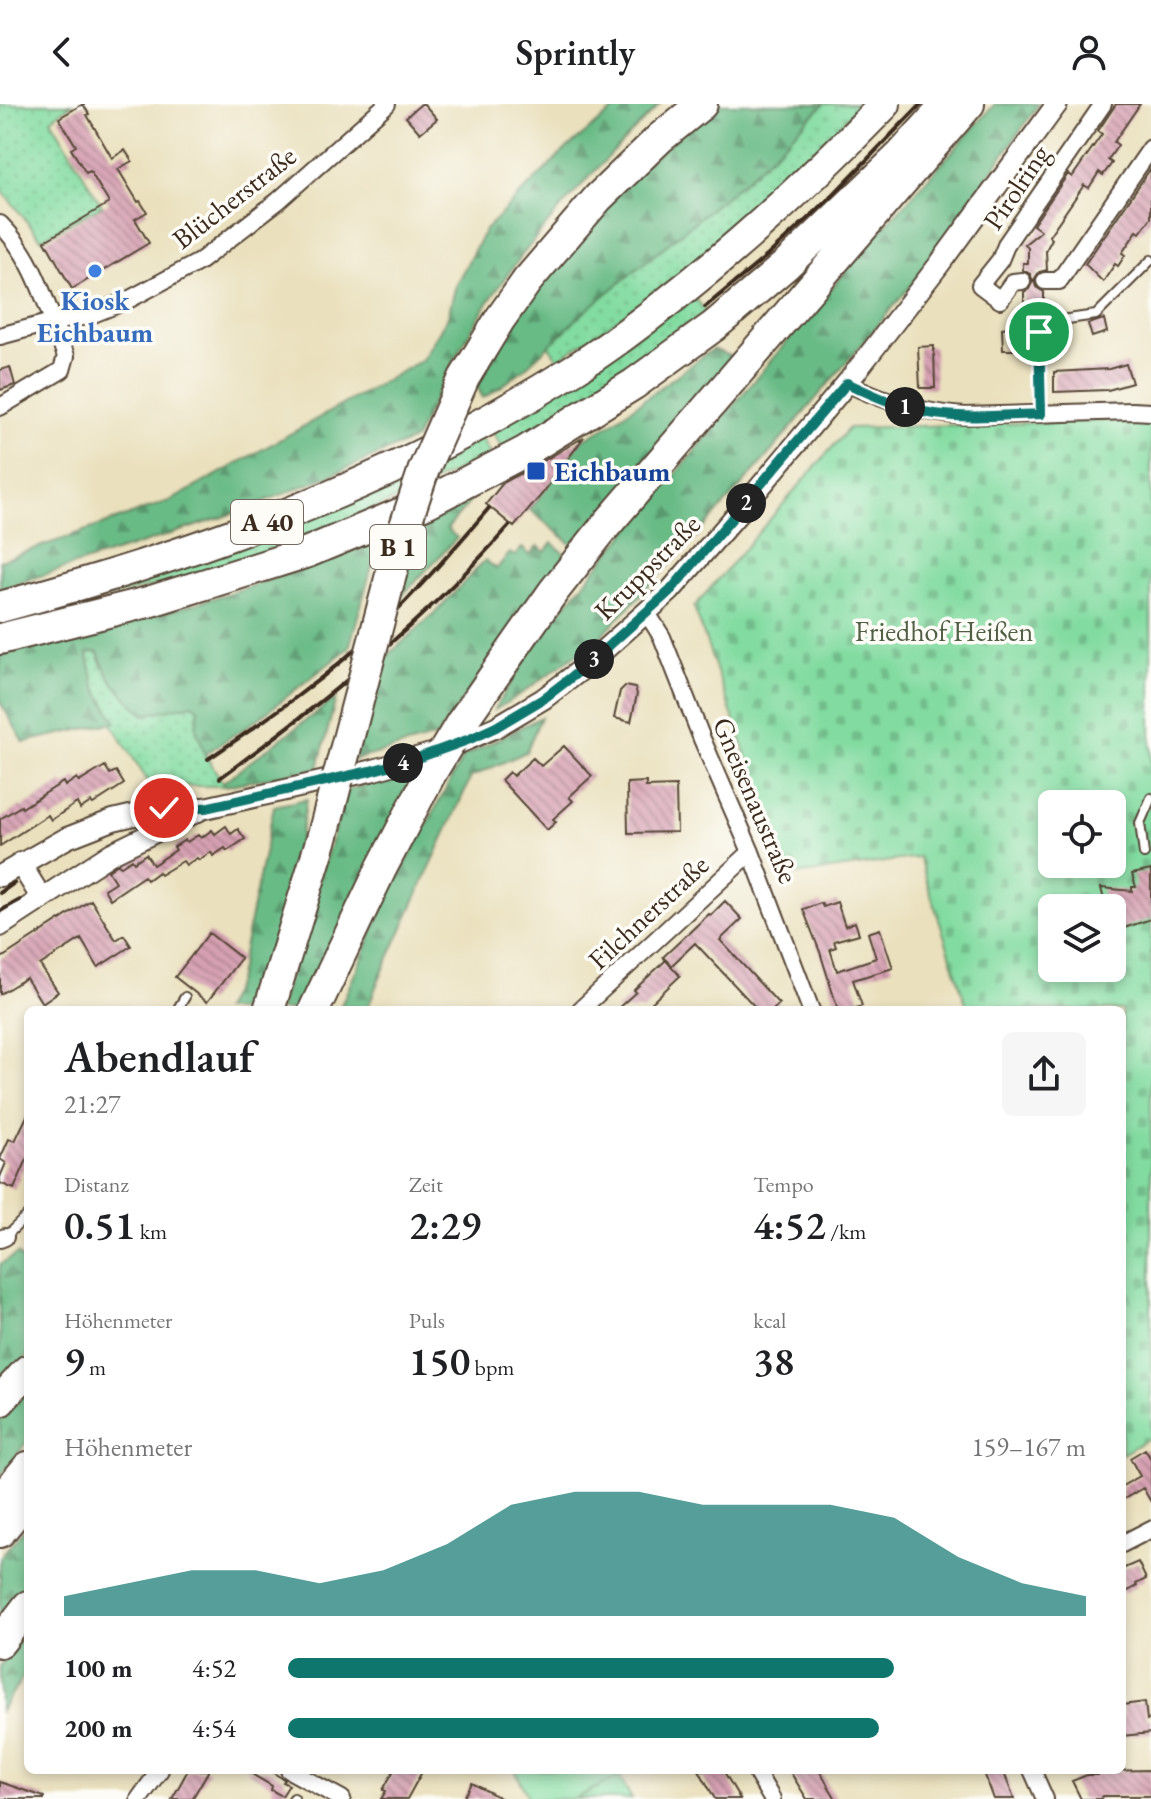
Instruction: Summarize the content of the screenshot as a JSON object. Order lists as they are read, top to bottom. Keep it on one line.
{"streets":{"highway":["A 40","B 1"],"street":["Pirolring","Blücherstraße","Kruppstraße","Gneisenaustraße","Filchnerstraße"]},"crossings":[["Kruppstraße","Gneisenaustraße"],["Gneisenaustraße","Filchnerstraße"]],"parks":["Friedhof Heißen"],"places":{"other":["Kiosk Eichbaum"],"transit":["Eichbaum"]},"page":{"header":"Sprintly","pins":["1","2","3","4"],"heading":["Abendlauf","21:27"],"stats":[["Distanz","0.51 km"],["Zeit","2:29"],["Tempo","4:52 /km"],["Höhenmeter","9 m"],["Puls","150 bpm"],["kcal","38"]],"chart":["Höhenmeter","159–167 m"],"list":[{"name":"100 m","note":"4:52"},{"name":"200 m","note":"4:54"}]}}
